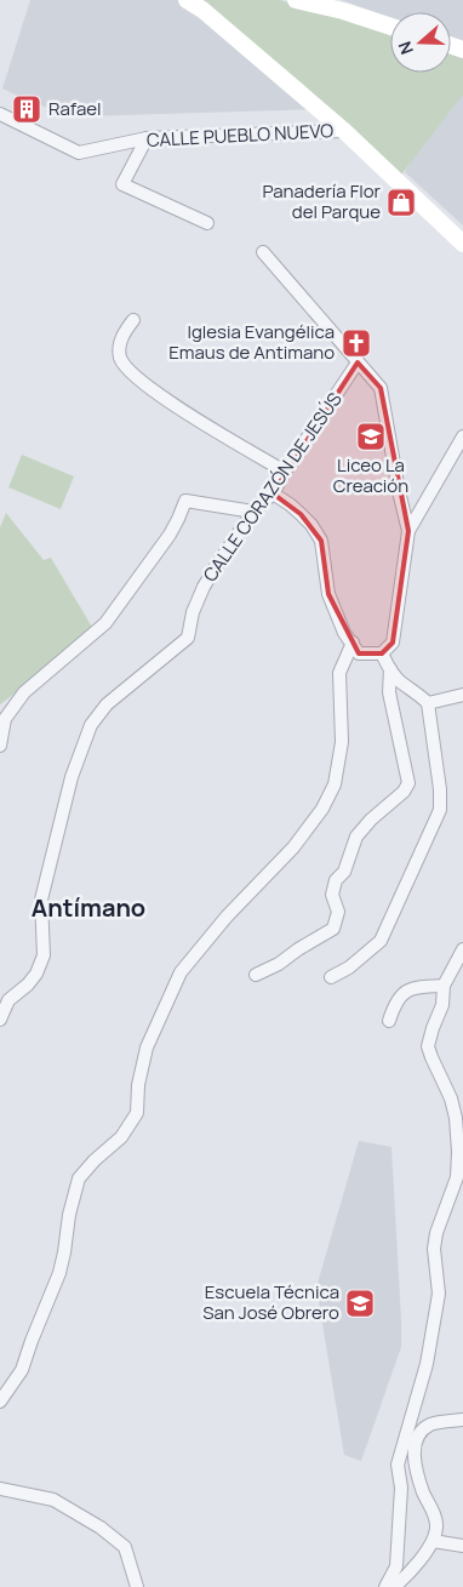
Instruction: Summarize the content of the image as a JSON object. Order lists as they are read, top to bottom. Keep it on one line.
{"streets":{"street":["CALLE PUEBLO NUEVO","CALLE CORAZÓN DE JESÚS"]},"districts":["Antímano"],"places":{"building":["Rafael"],"shop":["Panadería Flor del Parque"],"church":["Iglesia Evangélica Emaus de Antimano"],"school or university":["Liceo La Creación","Escuela Técnica San José Obrero"]},"north":"left"}
